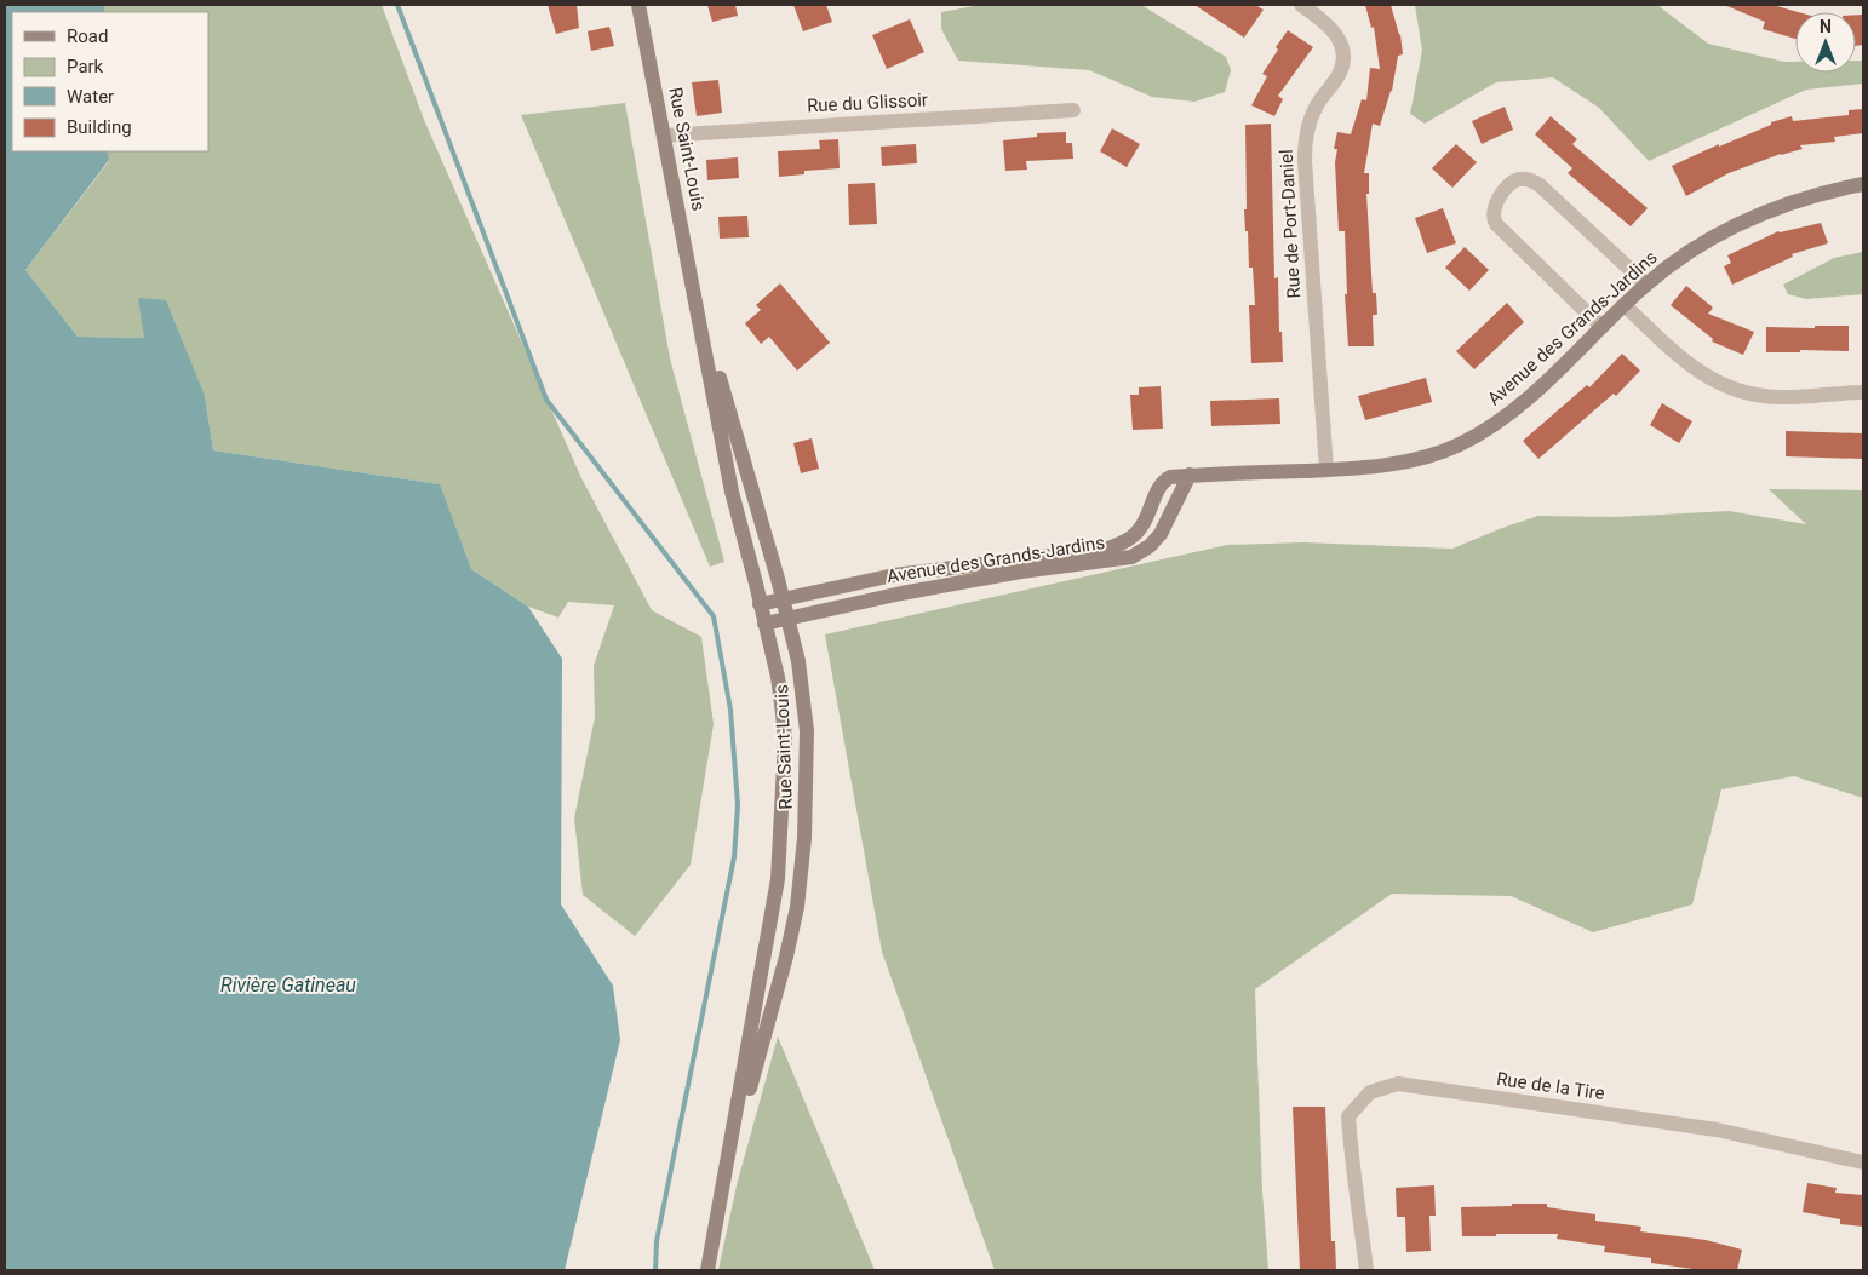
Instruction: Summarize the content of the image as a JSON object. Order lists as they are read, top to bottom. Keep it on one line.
{"streets":{"main road":["Rue Saint-Louis","Avenue des Grands-Jardins"],"street":["Rue du Glissoir","Rue de Port-Daniel","Rue de la Tire"]},"crossings":[["Rue du Glissoir","Rue Saint-Louis"],["Rue Saint-Louis","Avenue des Grands-Jardins"],["Rue de Port-Daniel","Avenue des Grands-Jardins"]],"water":["Rivière Gatineau"],"legend":["Road","Park","Water","Building"],"north":"top"}
